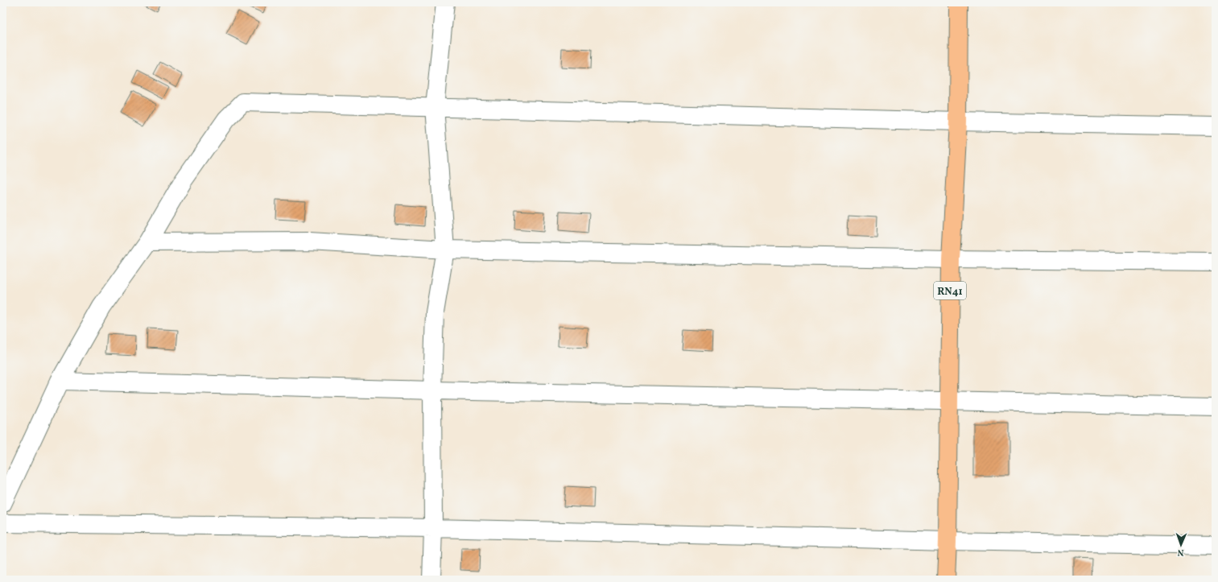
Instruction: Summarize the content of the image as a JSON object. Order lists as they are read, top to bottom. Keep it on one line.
{"streets":{"main road":["RN41"]},"north":"bottom"}
